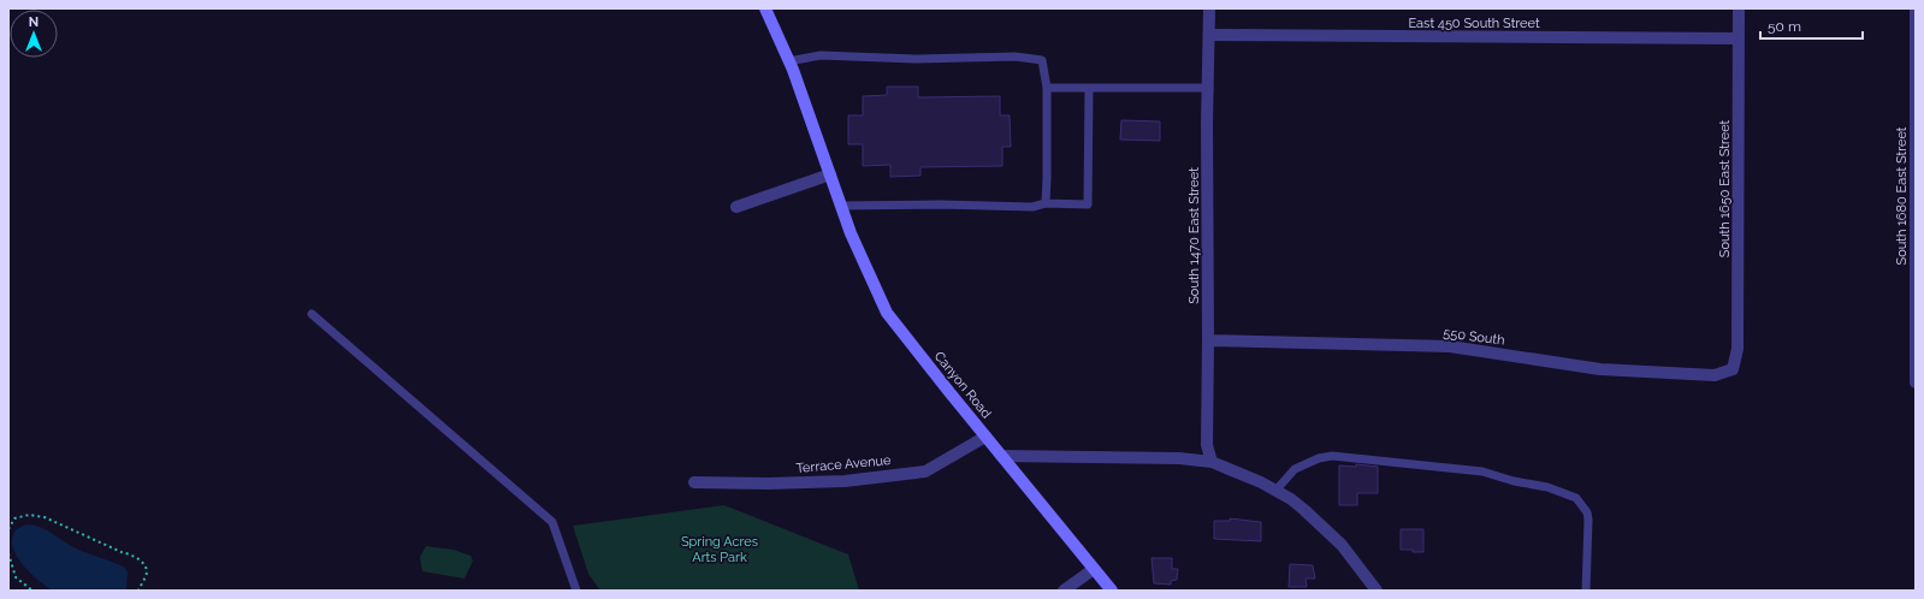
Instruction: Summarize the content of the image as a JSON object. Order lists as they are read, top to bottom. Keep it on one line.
{"streets":{"main road":["Canyon Road"],"street":["East 450 South Street","South 1650 East Street","South 1680 East Street","South 1470 East Street","550 South","Terrace Avenue"]},"crossings":[["East 450 South Street","South 1650 East Street"],["East 450 South Street","South 1470 East Street"],["South 1650 East Street","550 South"],["South 1470 East Street","550 South"],["Canyon Road","Terrace Avenue"]],"parks":["Spring Acres Arts Park"],"scale_bar":"50 m","north":"top"}
